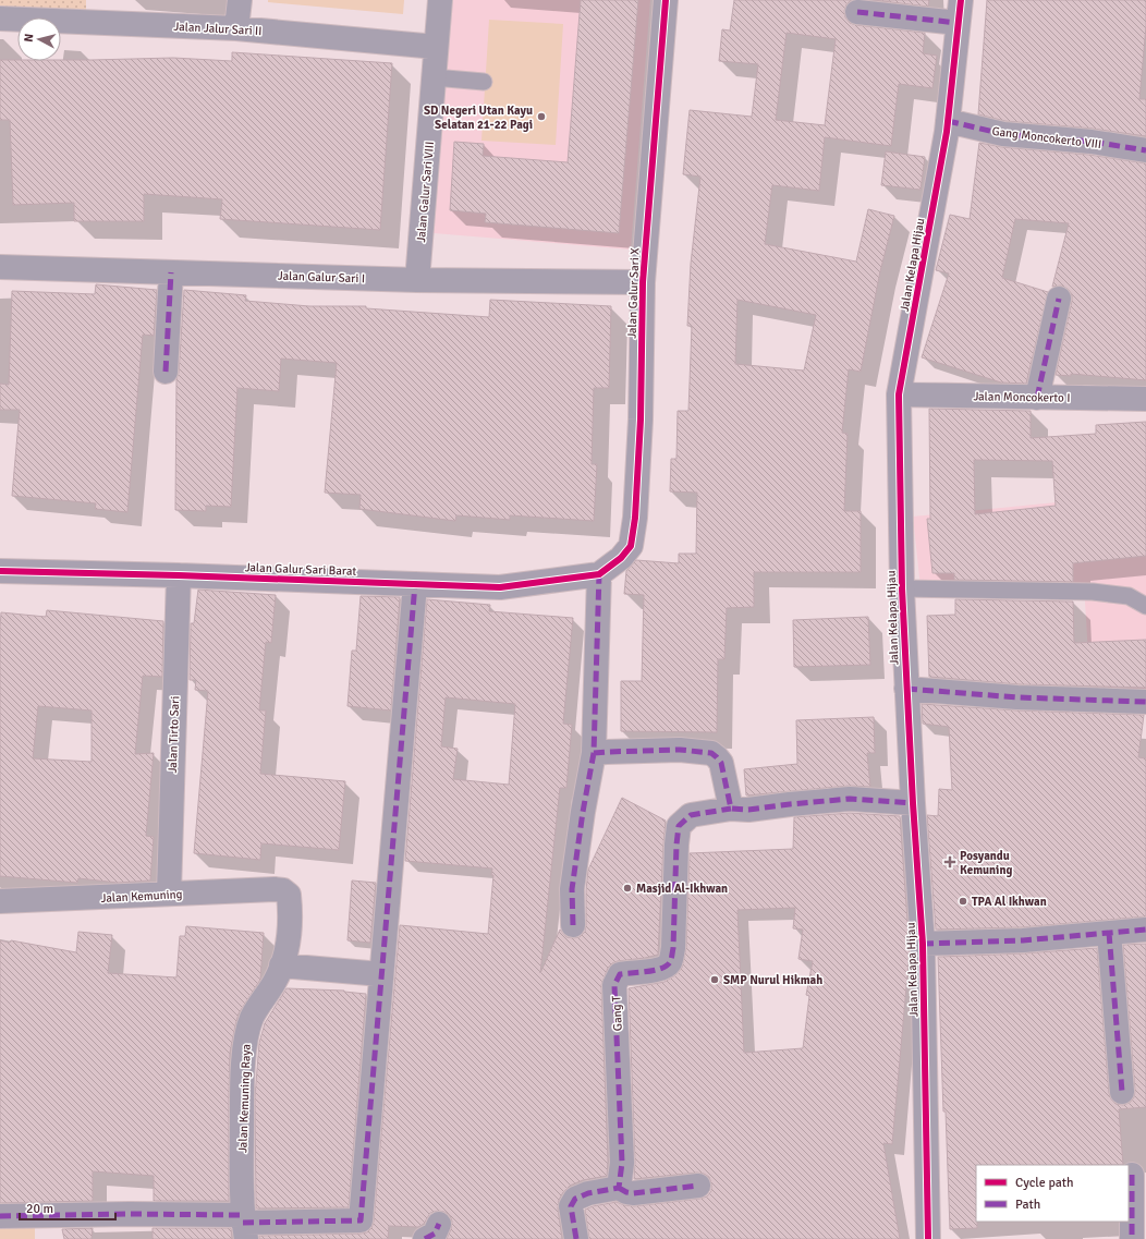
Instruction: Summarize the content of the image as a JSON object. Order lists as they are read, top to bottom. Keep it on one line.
{"streets":{"street":["Jalan Jalur Sari II","Gang Moncokerto VIII","Jalan Galur Sari VIII","Jalan Kelapa Hijau","Jalan Galur Sari I","Jalan Galur Sari X","Jalan Moncokerto I","Jalan Galur Sari Barat","Jalan Tirto Sari","Jalan Kemuning","Gang T","Jalan Kemuning Raya"]},"crossings":[["Jalan Jalur Sari II","Jalan Galur Sari VIII"],["Gang Moncokerto VIII","Jalan Kelapa Hijau"],["Jalan Galur Sari VIII","Jalan Galur Sari I"],["Jalan Kelapa Hijau","Jalan Moncokerto I"],["Jalan Galur Sari I","Jalan Galur Sari X"],["Jalan Galur Sari X","Jalan Galur Sari Barat"],["Jalan Galur Sari Barat","Jalan Tirto Sari"],["Jalan Tirto Sari","Jalan Kemuning"],["Jalan Kemuning","Jalan Kemuning Raya"]],"places":{"other":["SD Negeri Utan Kayu Selatan 21-22 Pagi","Masjid Al-Ikhwan","TPA Al Ikhwan","SMP Nurul Hikmah"],"health":["Posyandu Kemuning"]},"legend":["Cycle path","Path"],"scale_bar":"20 m","north":"left"}
